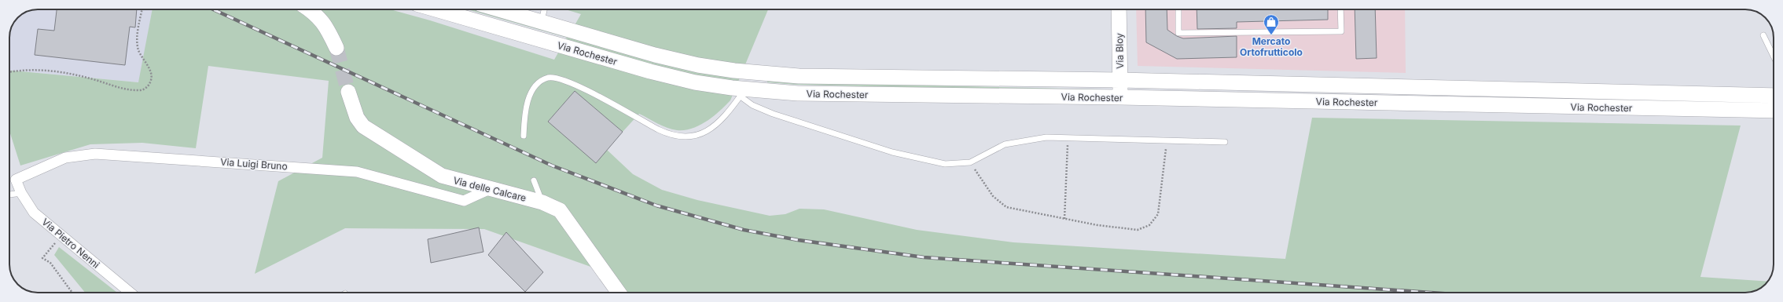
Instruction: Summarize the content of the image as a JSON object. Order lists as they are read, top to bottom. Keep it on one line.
{"streets":{"main road":["Via Bloy","Via Rochester","Via delle Calcare"],"street":["Via Luigi Bruno","Via Pietro Nenni"]},"crossings":[["Via Bloy","Via Rochester"],["Via Luigi Bruno","Via delle Calcare"],["Via Luigi Bruno","Via Pietro Nenni"]],"places":{"shop":["Mercato Ortofrutticolo"]}}
